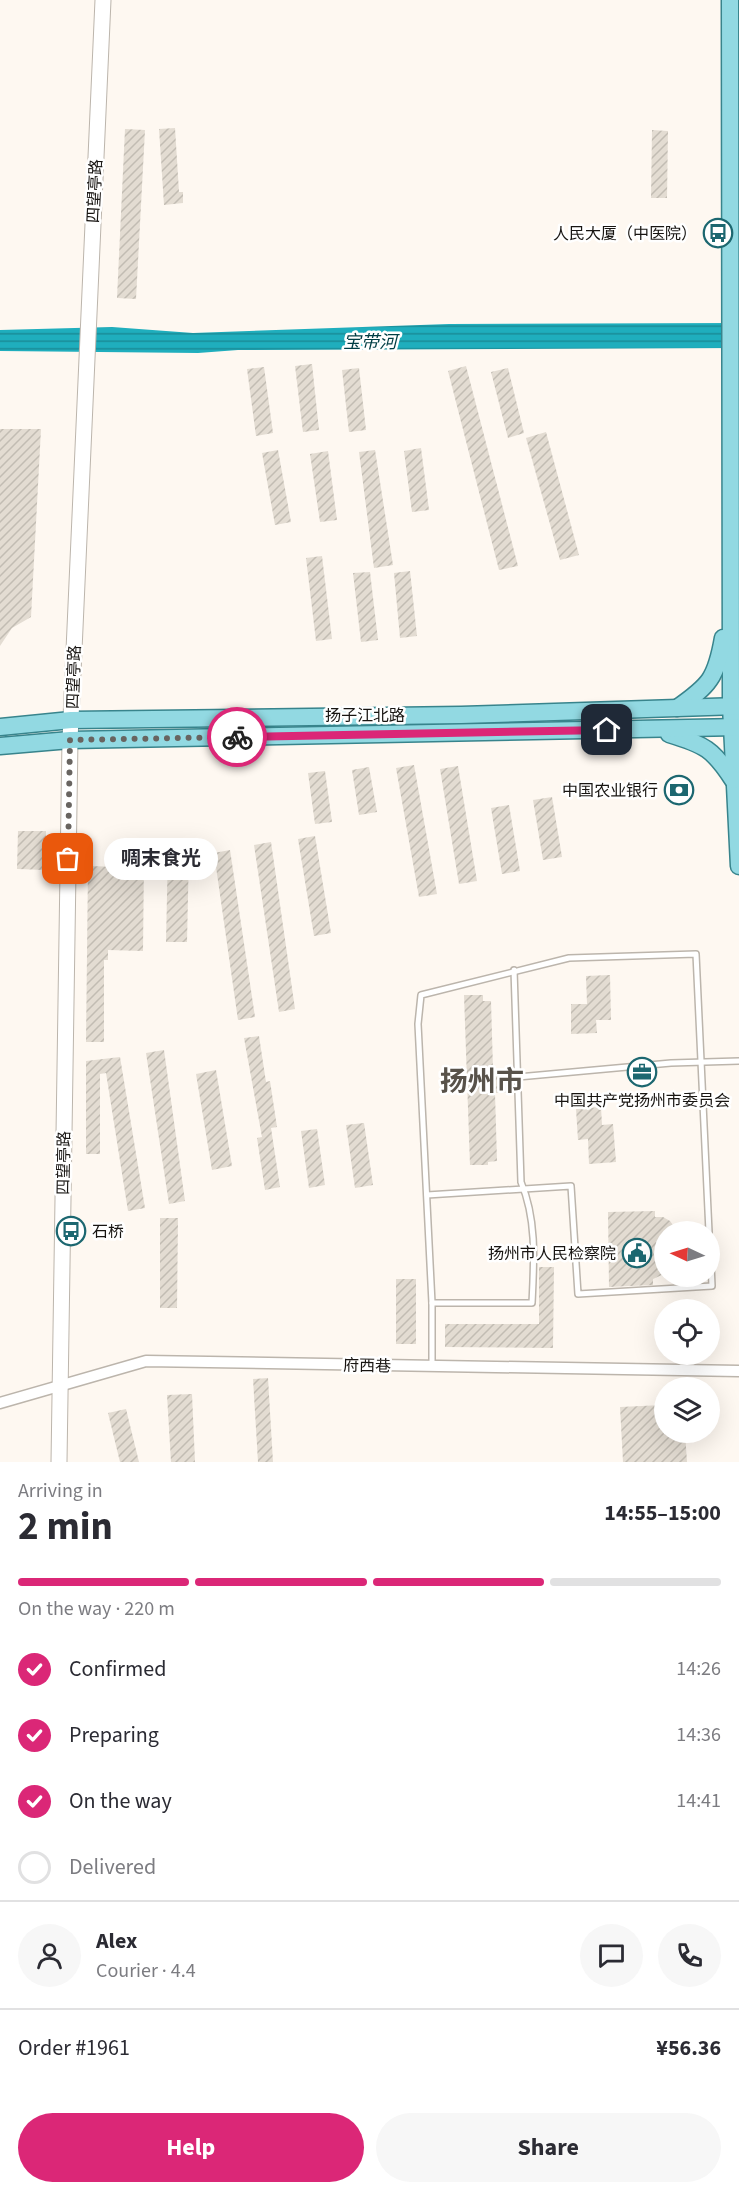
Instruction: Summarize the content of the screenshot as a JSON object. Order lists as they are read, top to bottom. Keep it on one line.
{"streets":{"main road":["扬子江北路"],"street":["四望亭路","府西巷"]},"crossings":[["四望亭路","扬子江北路"],["四望亭路","府西巷"]],"districts":["扬州市"],"water":["宝带河"],"places":{"bus stop":["人民大厦（中医院）","石桥"],"bank":["中国农业银行"],"other":["啁末食光"],"office":["中国共产党扬州市委员会"],"public building":["扬州市人民检察院"]},"north":"left","page":{"bubble":"啁末食光","heading":["2 min","Arriving in","14:55–15:00"],"panel":["Alex","Courier · 4.4","Order #1961","¥56.36"],"bar":"On the way · 220 m","list":[["Confirmed","14:26"],["Preparing","14:36"],["On the way","14:41"],"Delivered"],"buttons":["Help","Share"]}}
